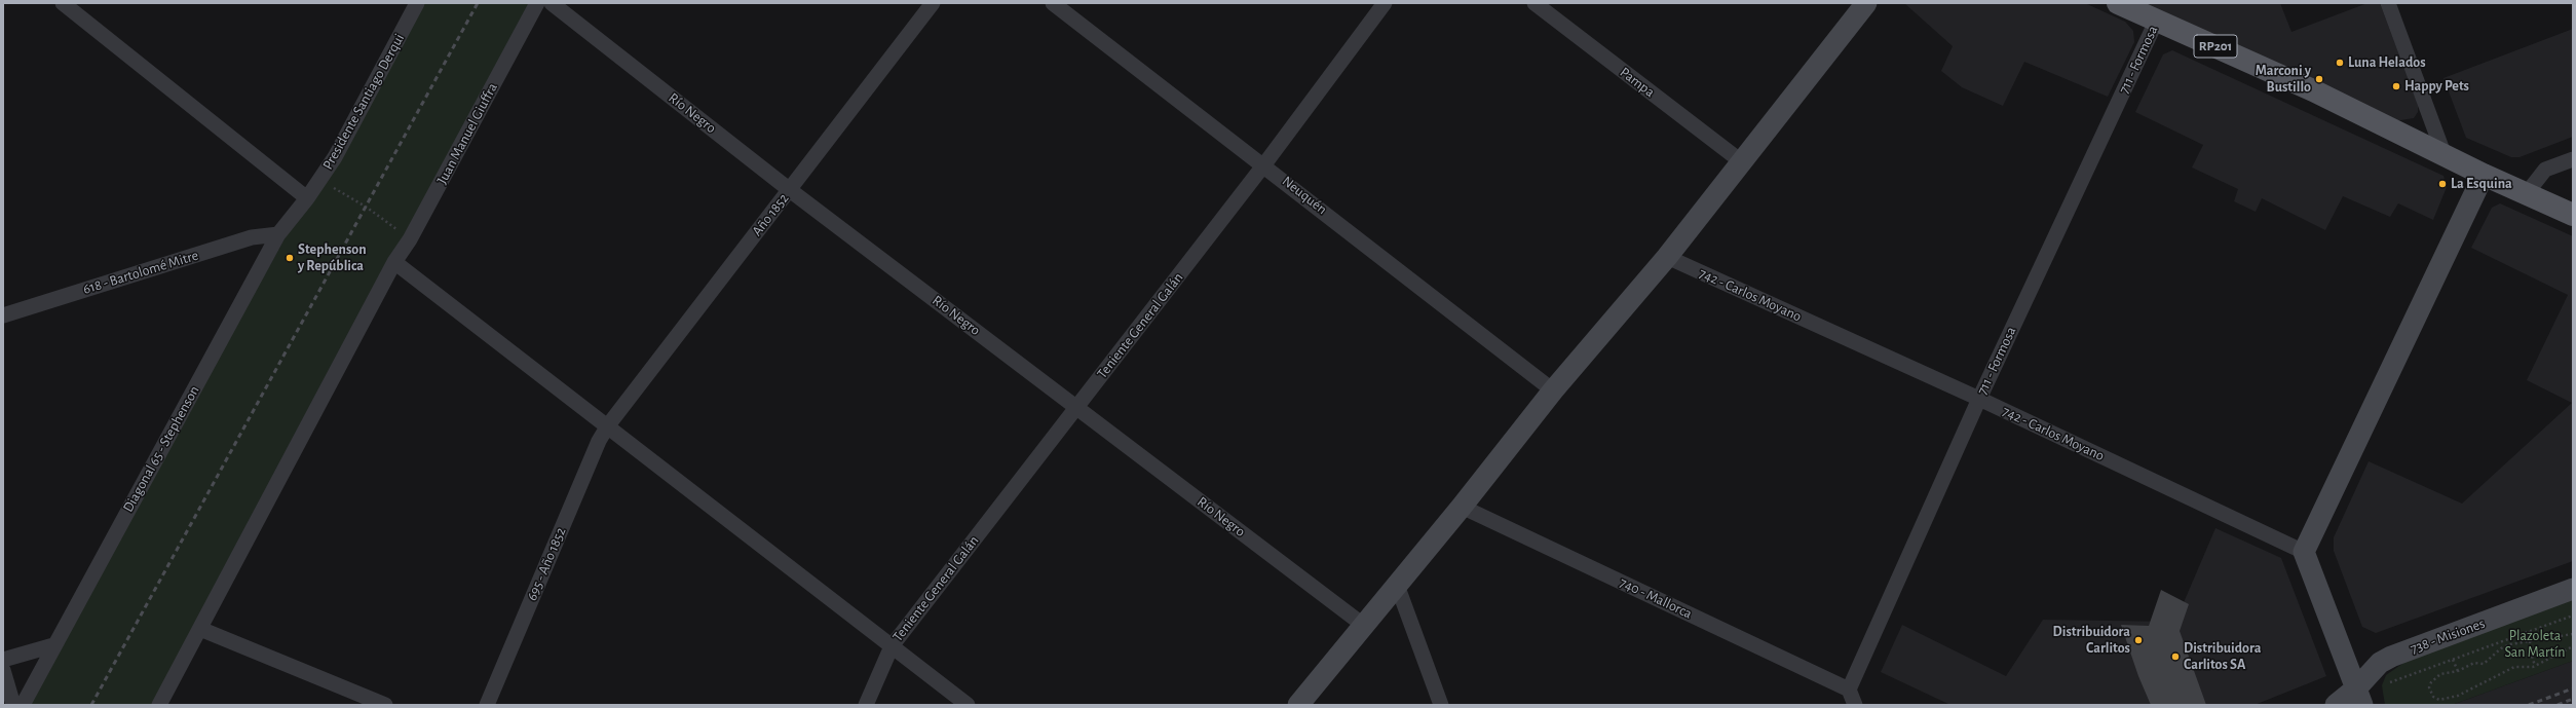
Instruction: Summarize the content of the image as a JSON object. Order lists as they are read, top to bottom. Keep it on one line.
{"streets":{"main road":["RP201"],"street":["711 - Formosa","Pampa","Presidente Santiago Derqui","Río Negro","Juan Manuel Giuffra","Neuquén","Año 1852","618 - Bartolomé Mitre","742 - Carlos Moyano","Teniente General Galán","Diagonal 65 - Stephenson","695 - Año 1852","740 - Mallorca","738 - Misiones"]},"crossings":[["RP201","711 - Formosa"],["711 - Formosa","742 - Carlos Moyano"],["711 - Formosa","740 - Mallorca"],["Presidente Santiago Derqui","Diagonal 65 - Stephenson"],["Río Negro","Año 1852"],["Río Negro","Teniente General Galán"],["Neuquén","Teniente General Galán"],["Año 1852","695 - Año 1852"],["618 - Bartolomé Mitre","Diagonal 65 - Stephenson"]],"parks":["Plazoleta San Martín"],"places":["Luna Helados","Marconi y Bustillo","Happy Pets","La Esquina","Stephenson y República","Distribuidora Carlitos","Distribuidora Carlitos SA"]}
